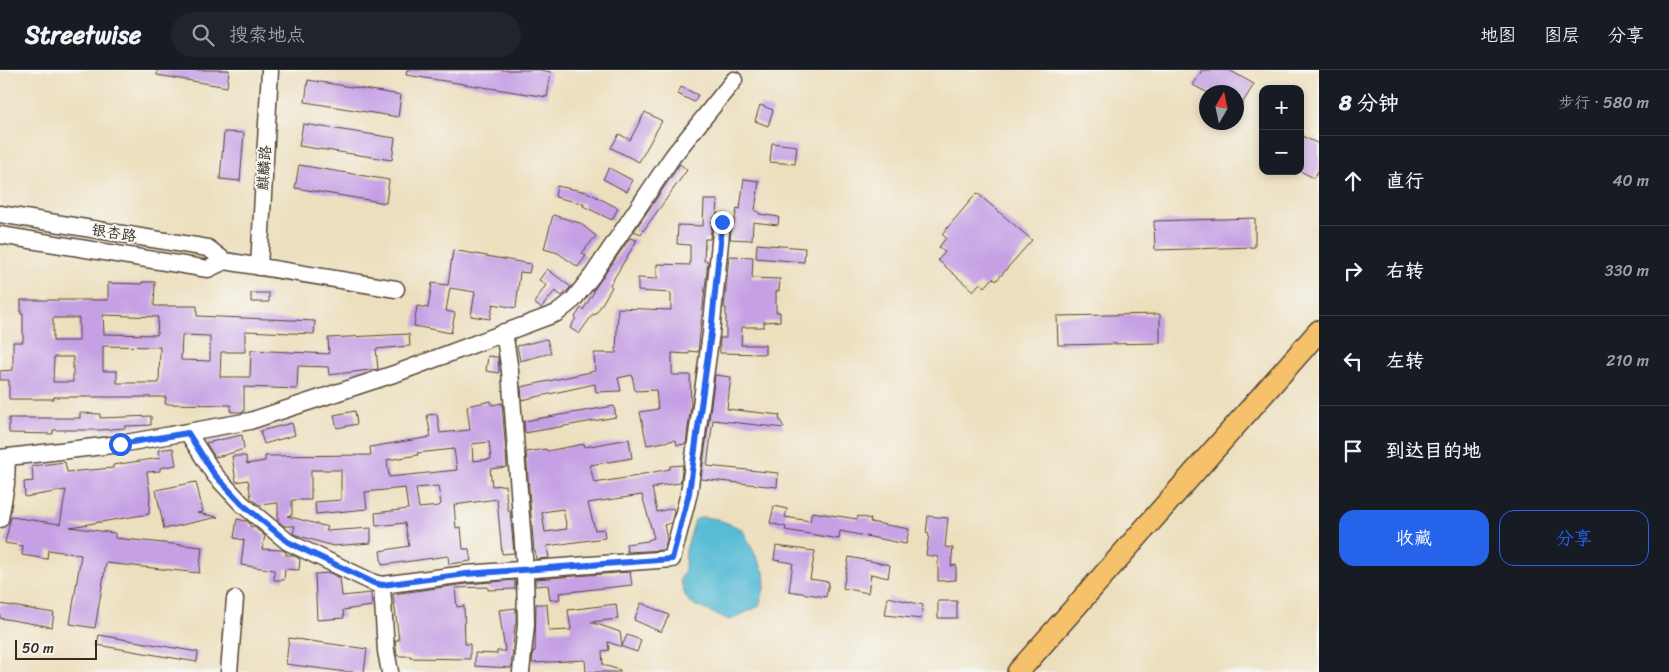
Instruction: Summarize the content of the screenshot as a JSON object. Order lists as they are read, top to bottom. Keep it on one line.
{"streets":{"street":["麒麟路","银杏路"]},"crossings":[["麒麟路","银杏路"]],"scale_bar":"50 m","north":"top","page":{"header":"Streetwise","search":"搜索地点","nav":["地图","图层","分享"],"heading":["8 分钟","步行 · 580 m"],"map_buttons":["+","−"],"list":[["直行","40 m"],["右转","330 m"],["左转","210 m"],"到达目的地"],"buttons":["收藏","分享"],"scale":"50 m"}}
